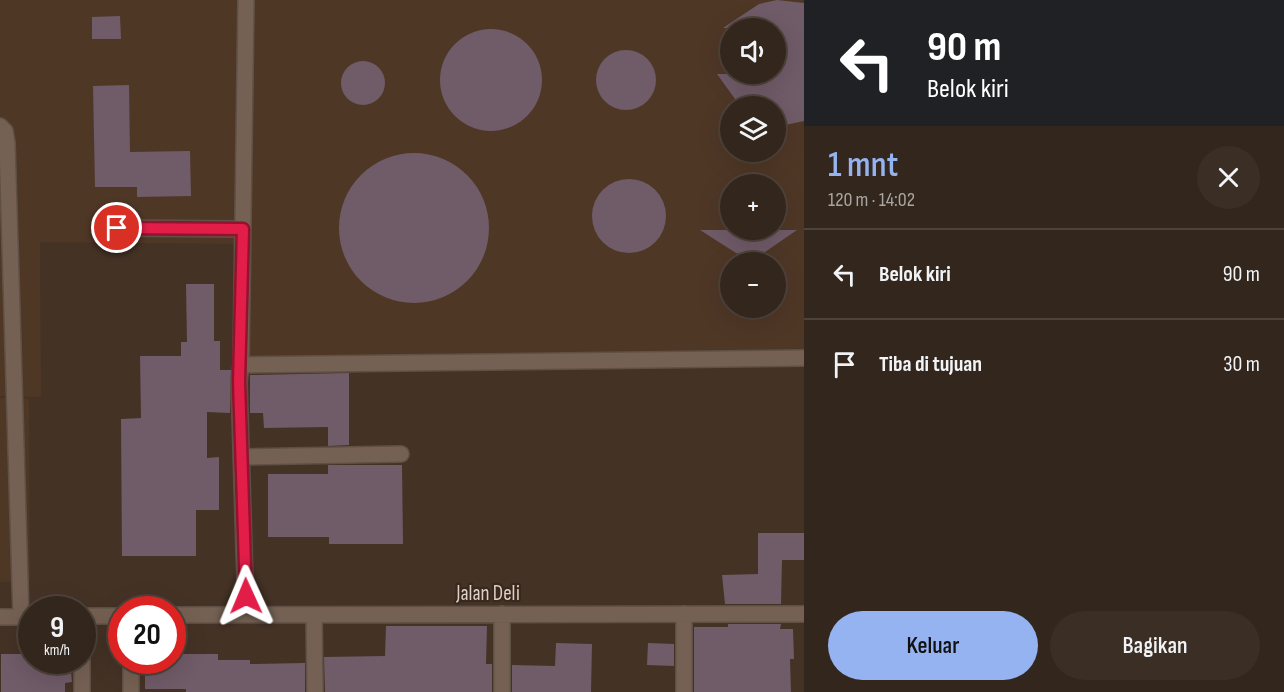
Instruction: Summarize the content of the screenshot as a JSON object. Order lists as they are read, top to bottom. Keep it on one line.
{"streets":{"street":["Jalan Deli"]},"page":{"turn":["90 m","Belok kiri"],"map_buttons":["+","−"],"heading":["1 mnt","120 m · 14:02"],"list":[{"name":"Belok kiri","value":"90 m"},{"name":"Tiba di tujuan","value":"30 m"}],"speed":"9 km/h","limit":"20","buttons":["Keluar","Bagikan"]}}
